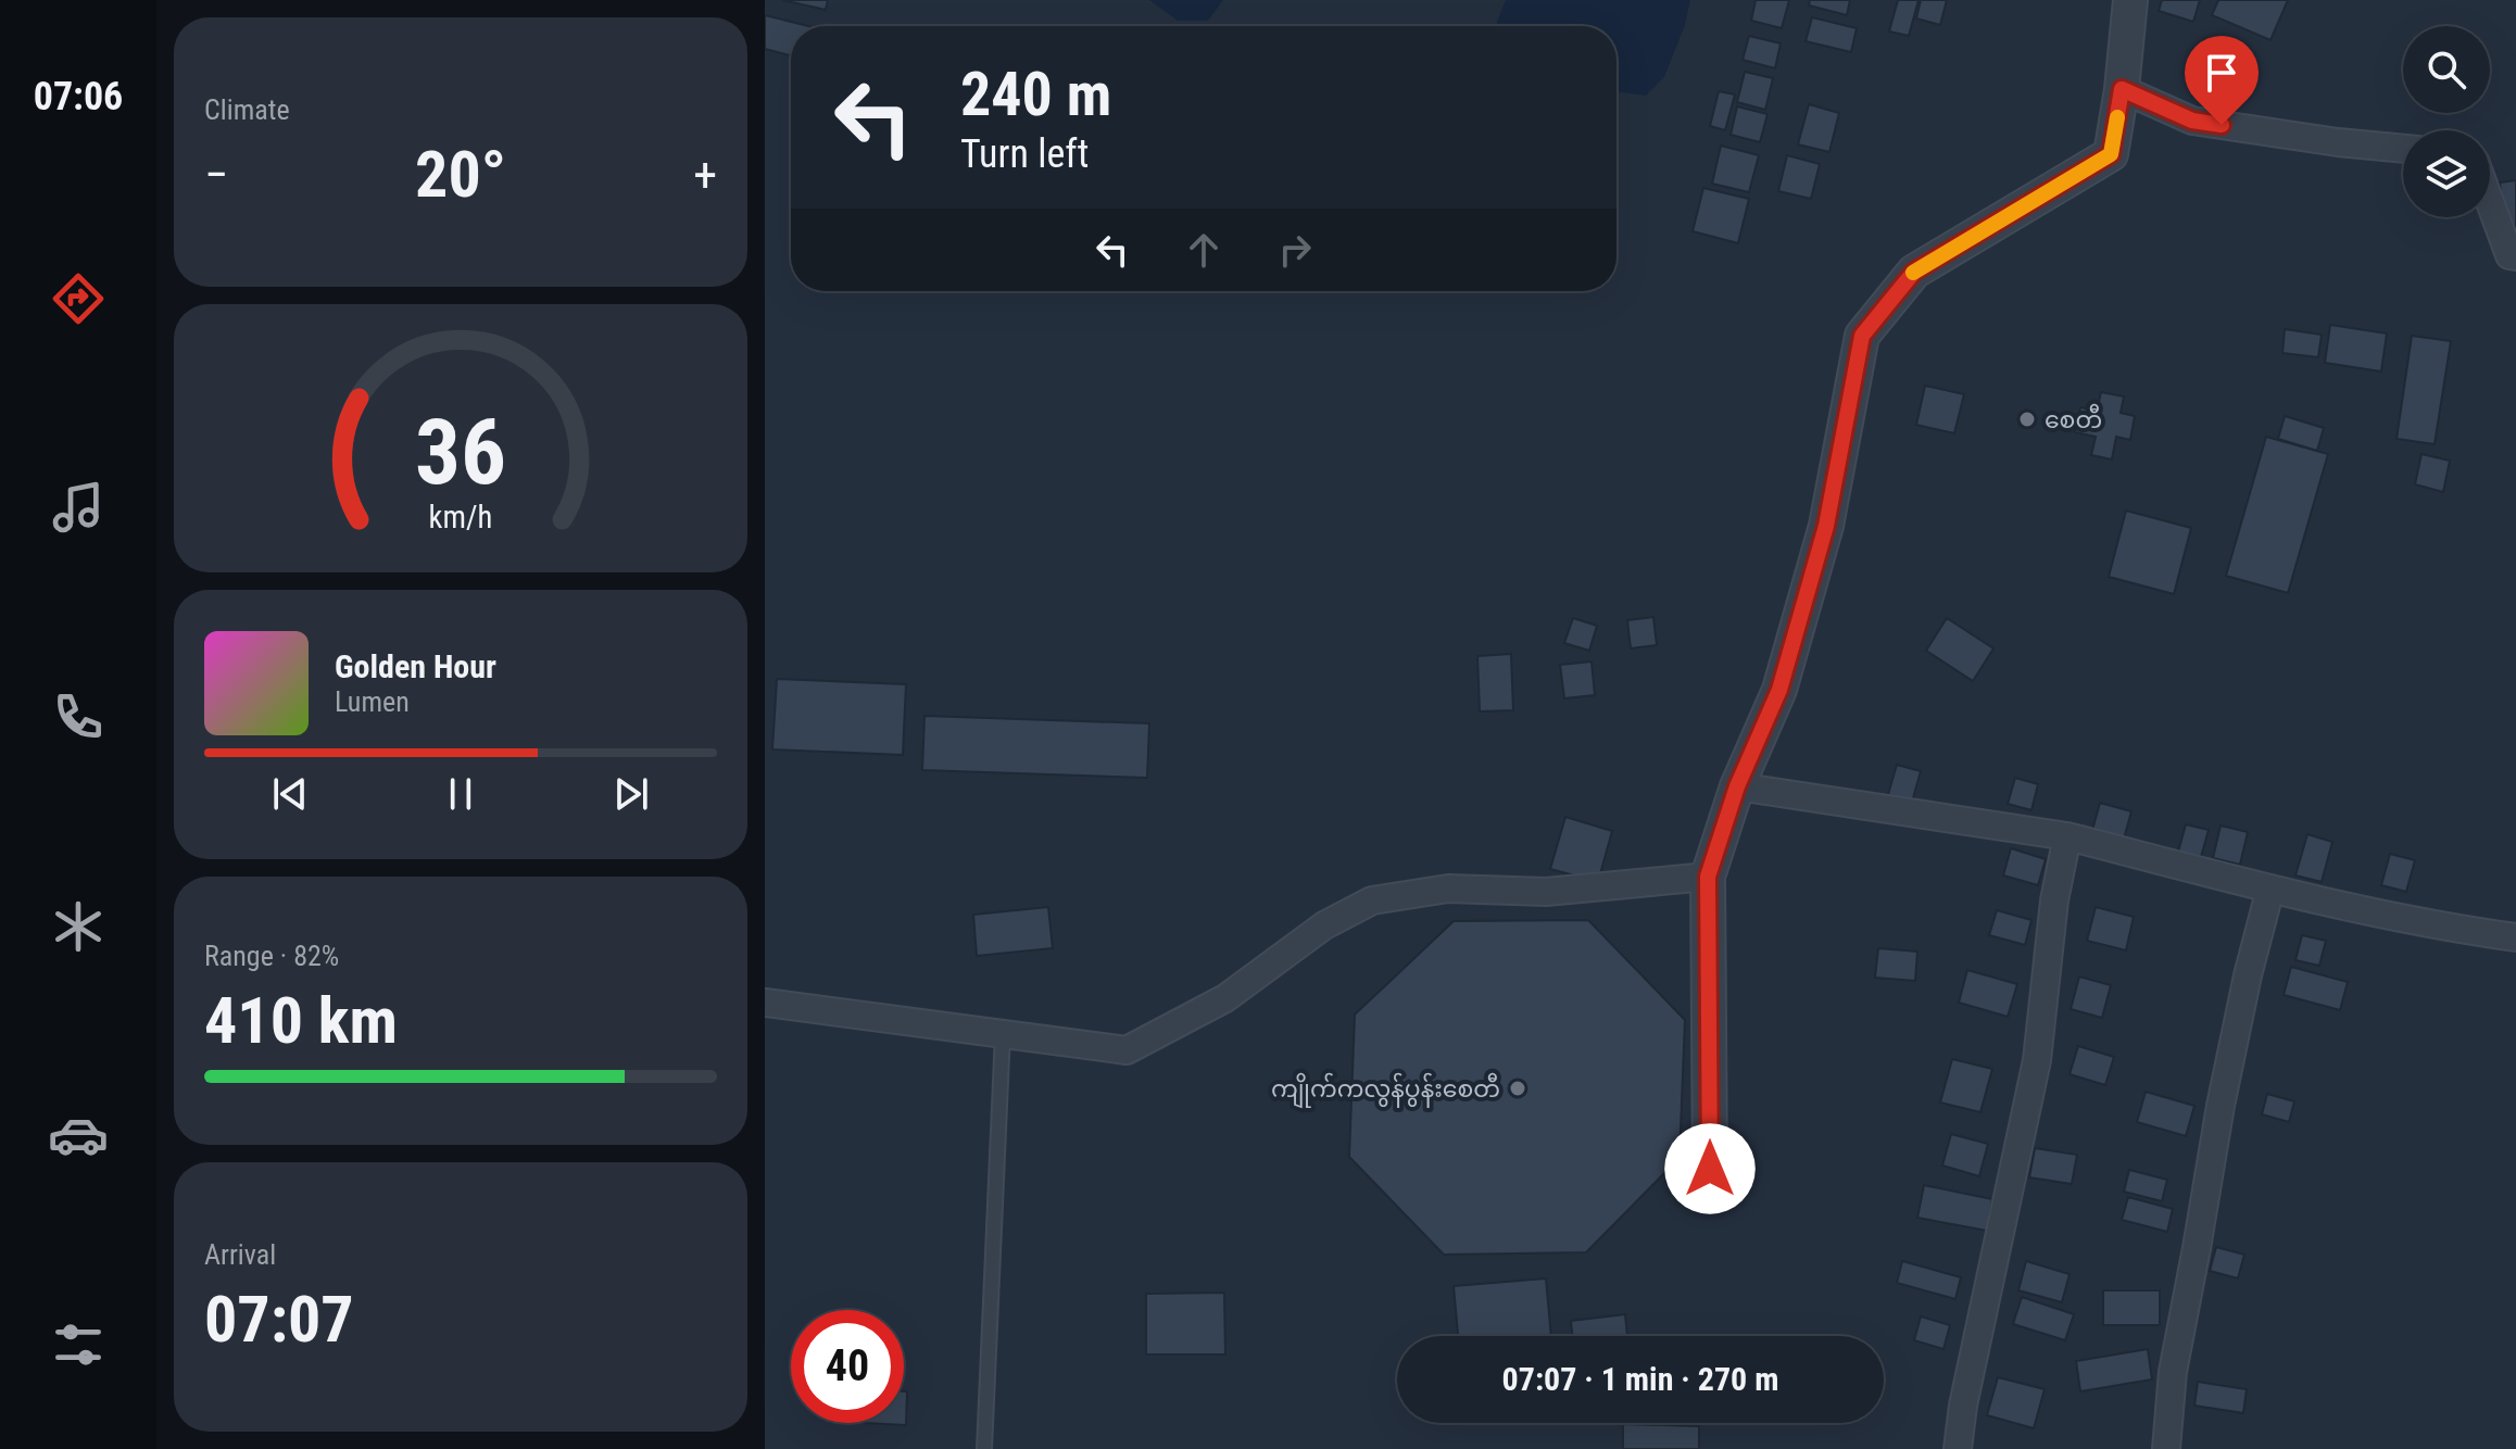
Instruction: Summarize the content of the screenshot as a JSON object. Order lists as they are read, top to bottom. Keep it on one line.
{"places":["စေတီ","ကျိုက်ကလွန်ပွန်းစေတီ"],"page":{"tabs":"07:06","tile":["Climate",["Range · 82%","410 km"],["Arrival","07:07"]],"turn":["240 m","Turn left"],"heat":["−","20°","+"],"song":["Golden Hour","Lumen"],"limit":"40","trip":"07:07 · 1 min · 270 m","gauge":["36","km/h"]}}
